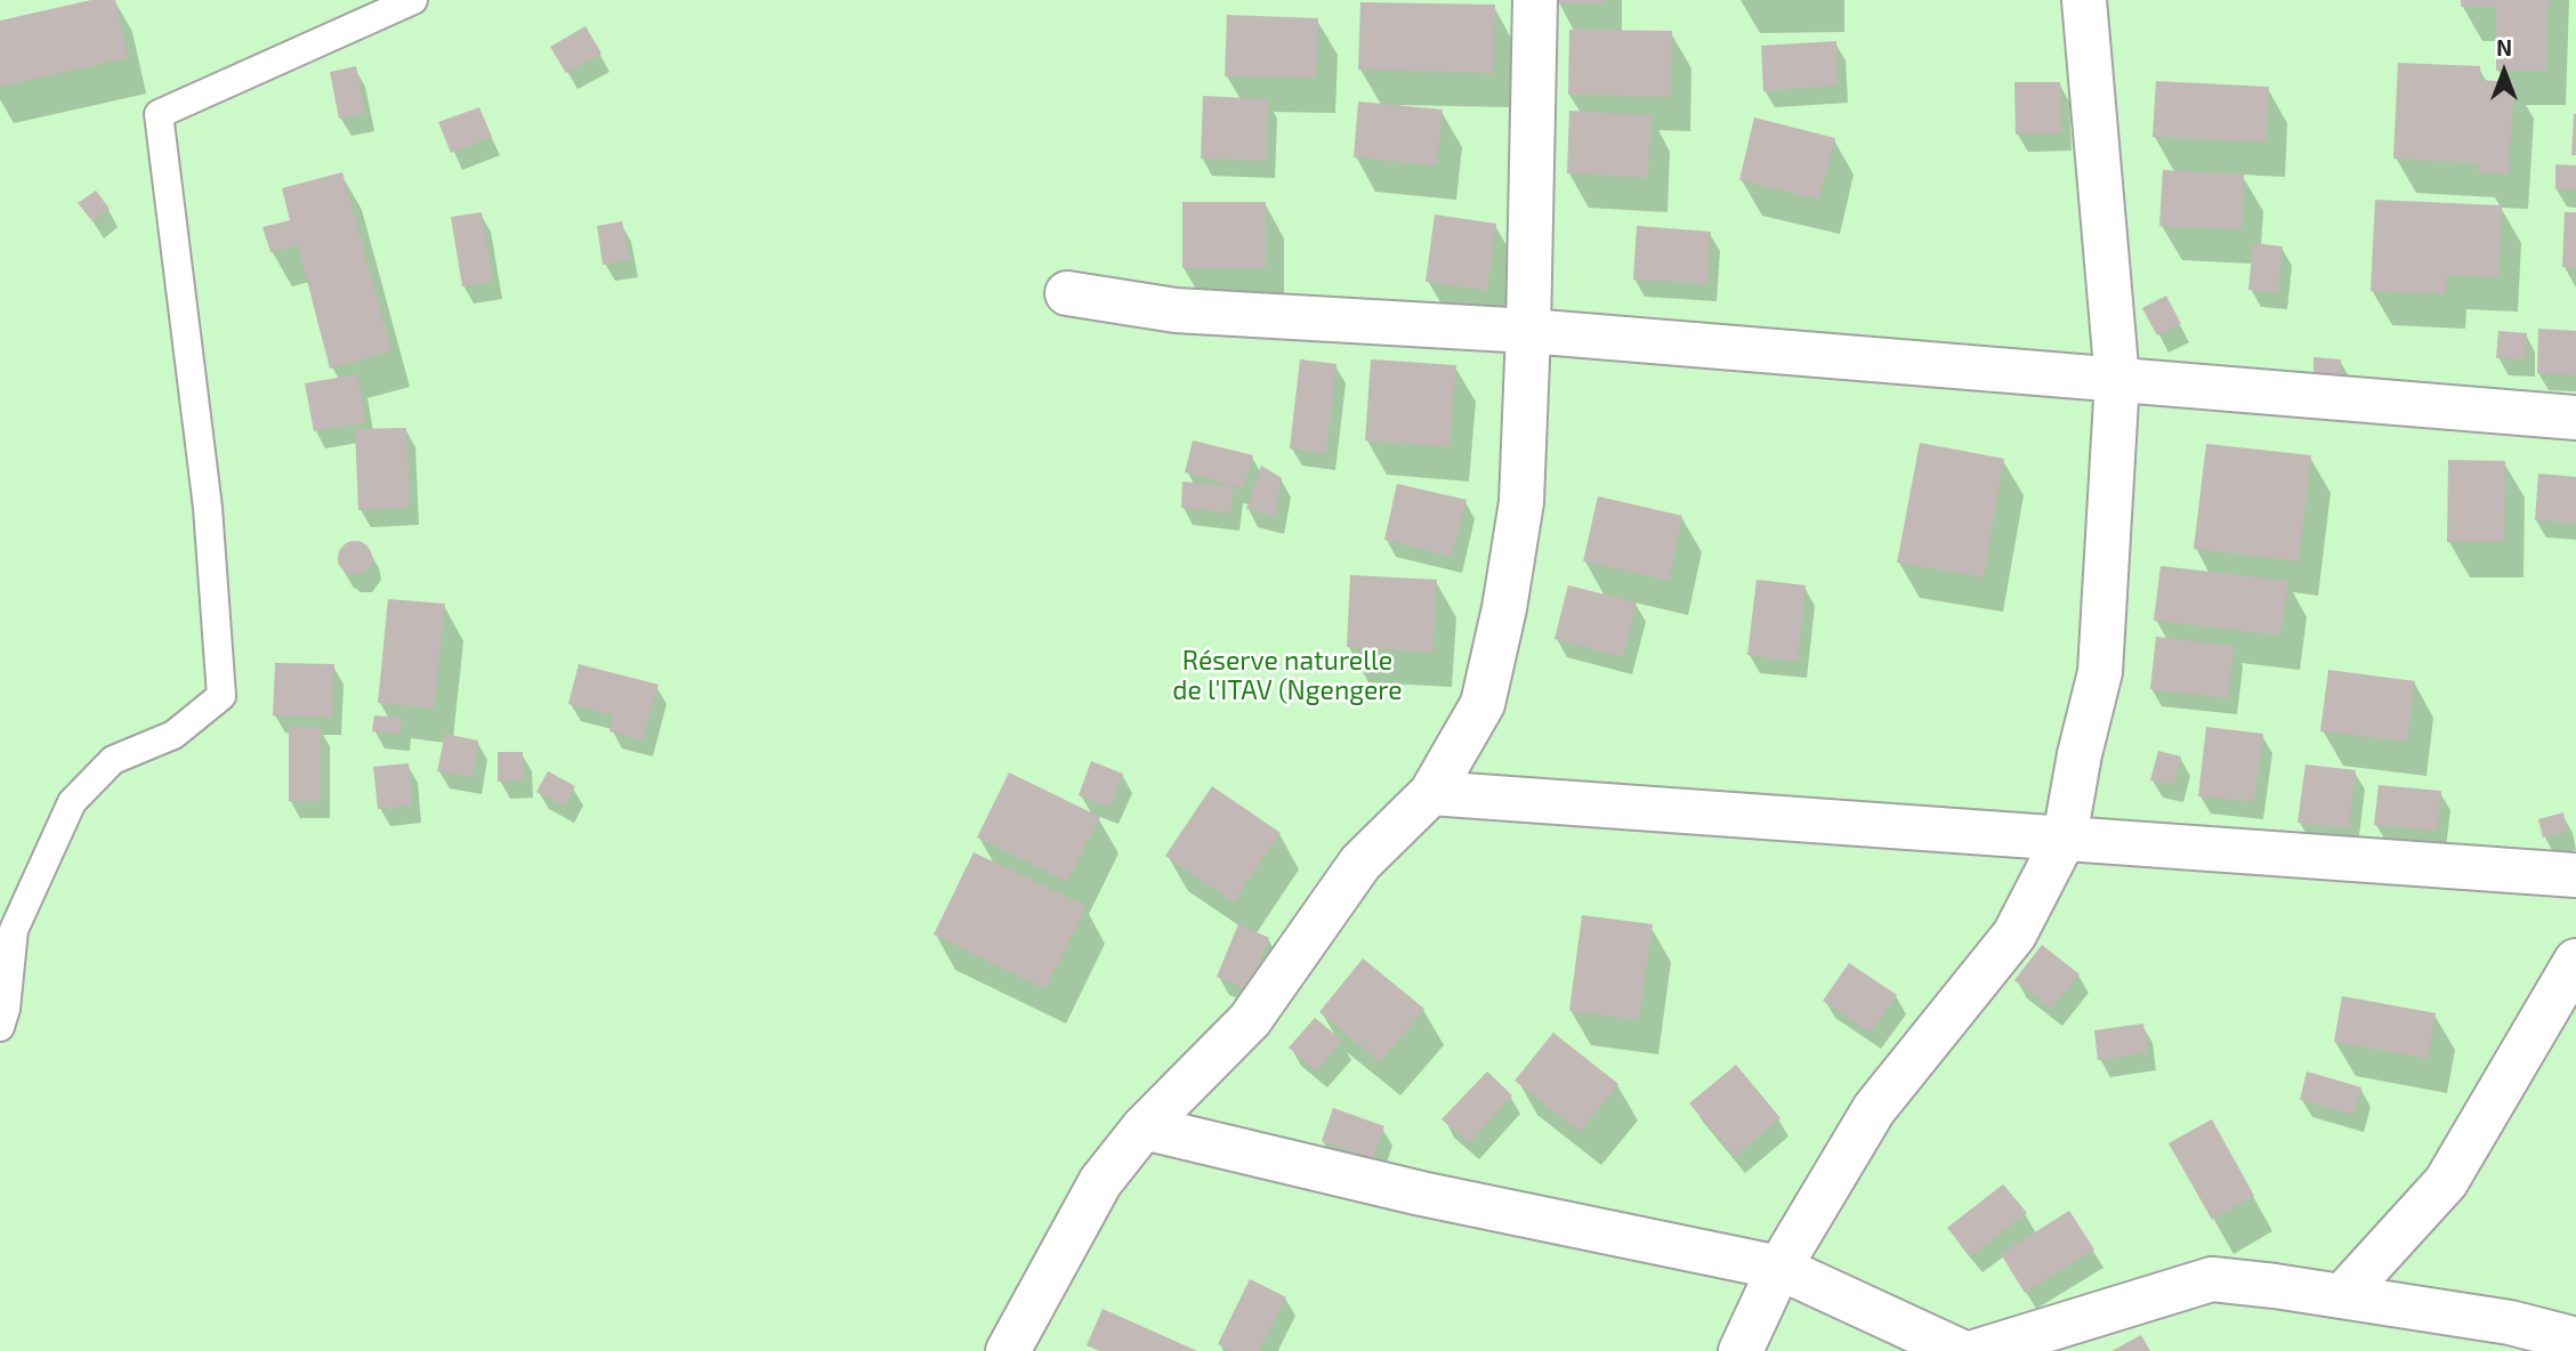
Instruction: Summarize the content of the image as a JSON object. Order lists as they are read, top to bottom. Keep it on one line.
{"parks":["Réserve naturelle de l'ITAV (Ngengere"],"north":"top"}
